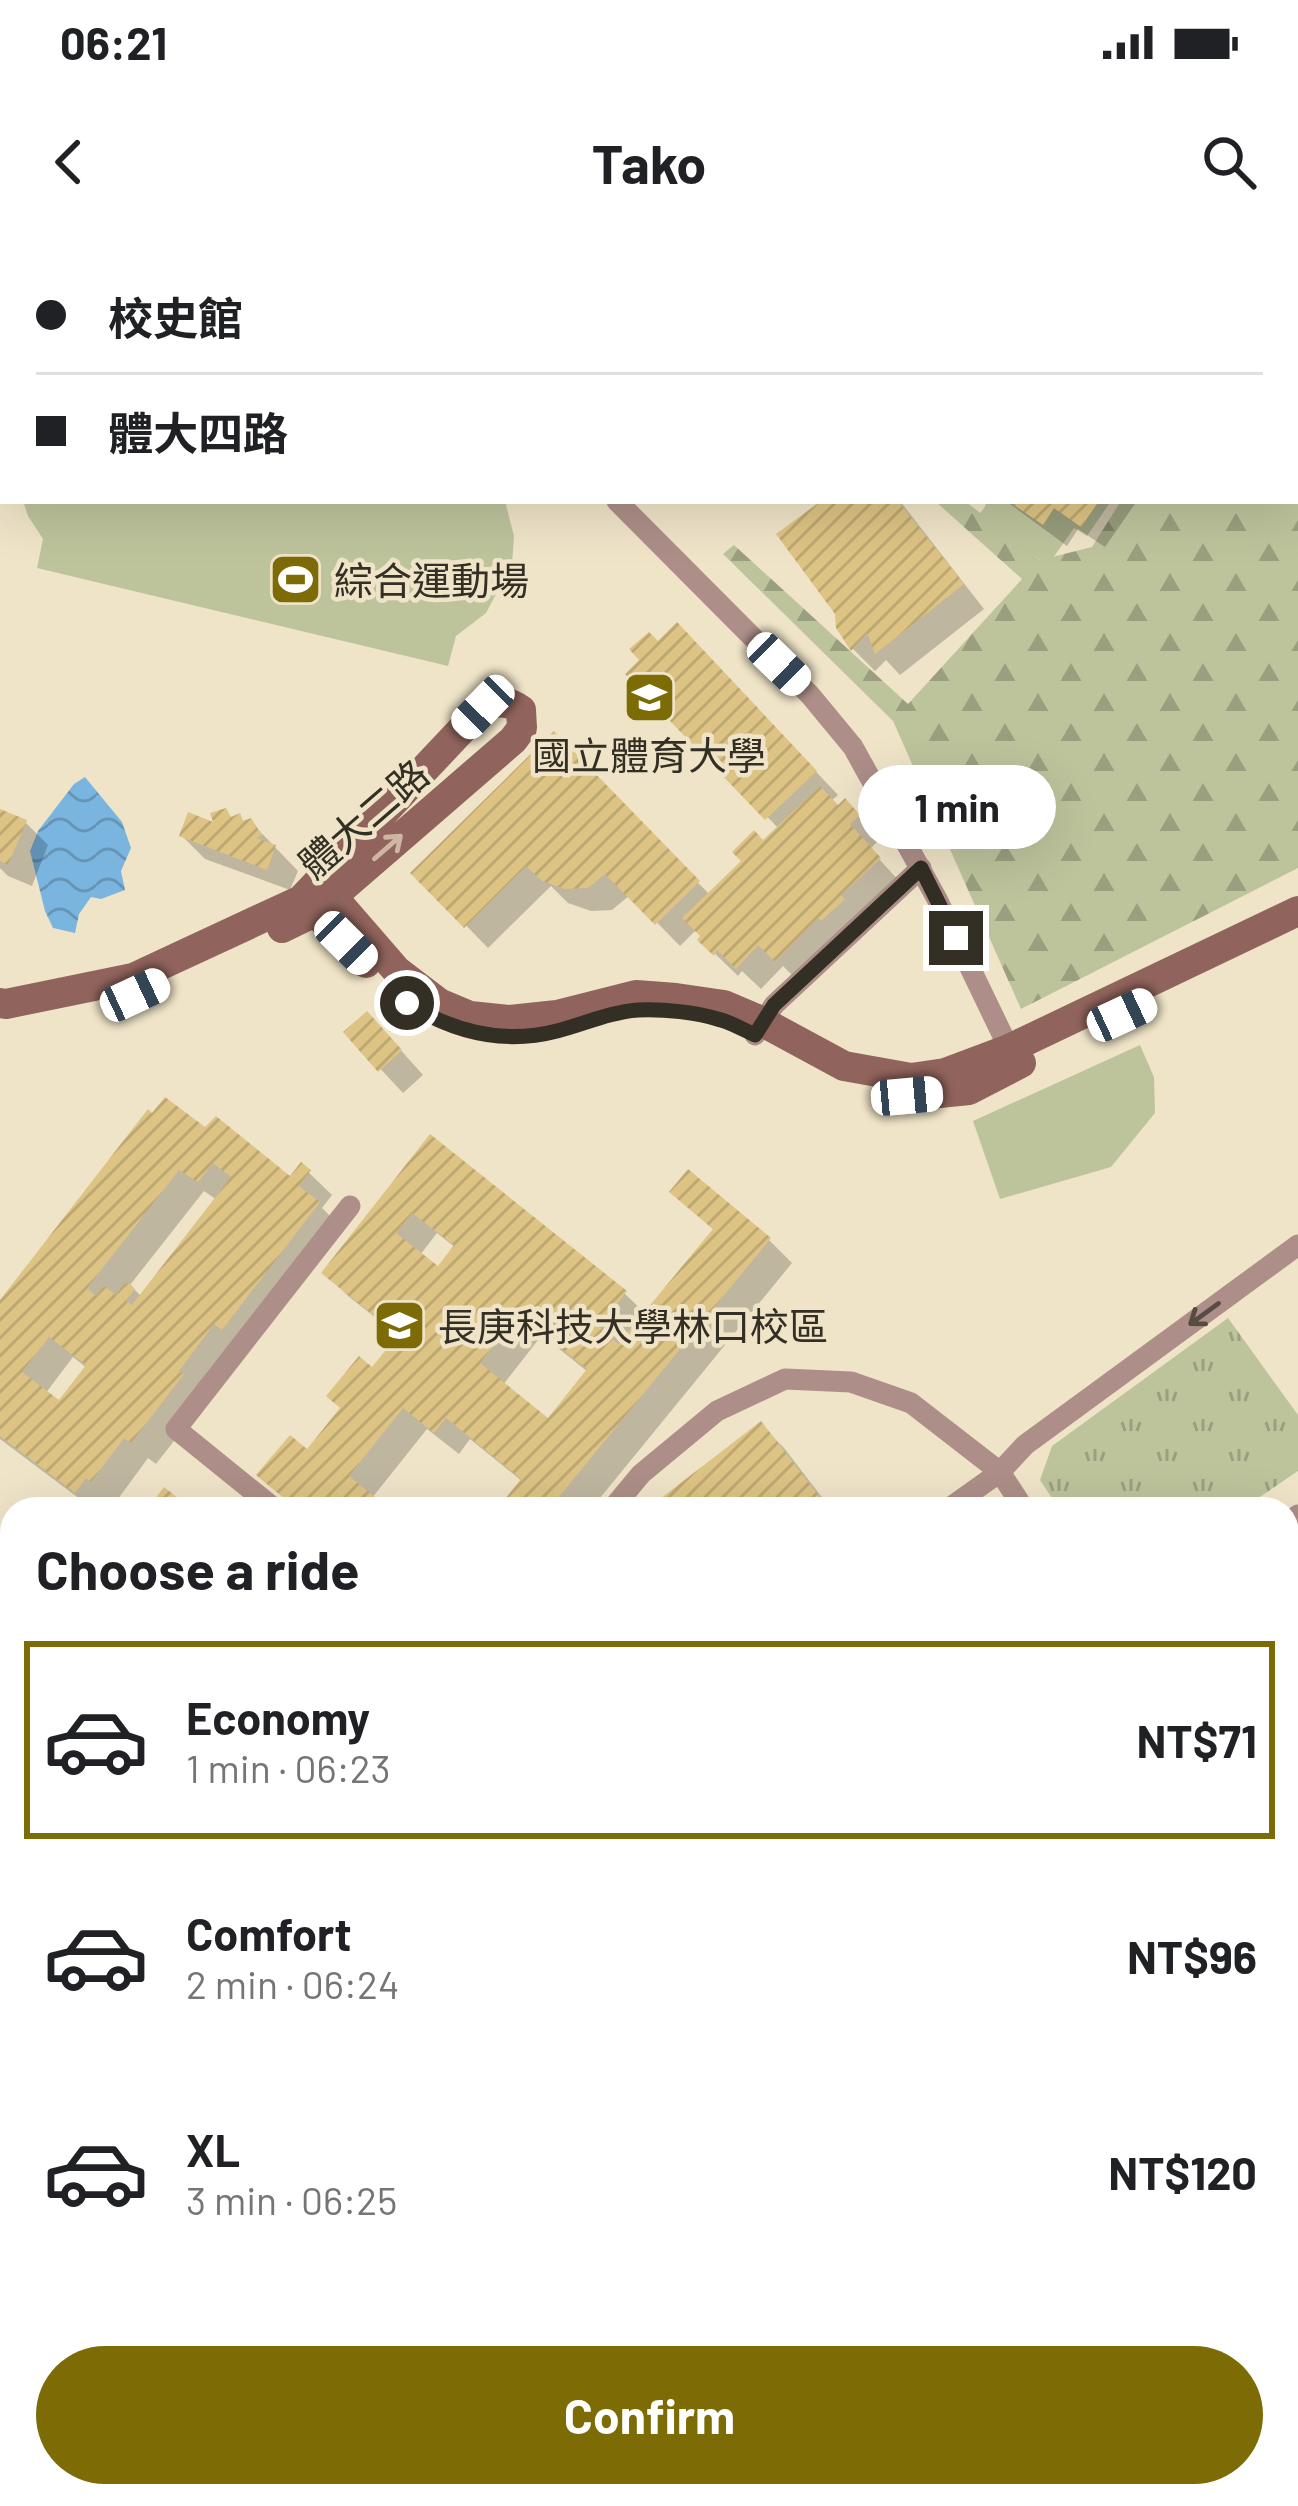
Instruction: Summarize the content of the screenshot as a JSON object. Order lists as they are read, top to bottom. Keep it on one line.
{"streets":{"street":["體大二路"]},"places":{"sports":["綜合運動場"],"school or university":["國立體育大學","長庚科技大學林口校區"]},"page":{"status":"06:21","header":"Tako","banner":["校史館","體大四路"],"bubble":"1 min","heading":"Choose a ride","list":[{"name":"Economy","note":"1 min · 06:23","value":"NT$71"},{"name":"Comfort","note":"2 min · 06:24","value":"NT$96"},{"name":"XL","note":"3 min · 06:25","value":"NT$120"}],"buttons":"Confirm"}}
